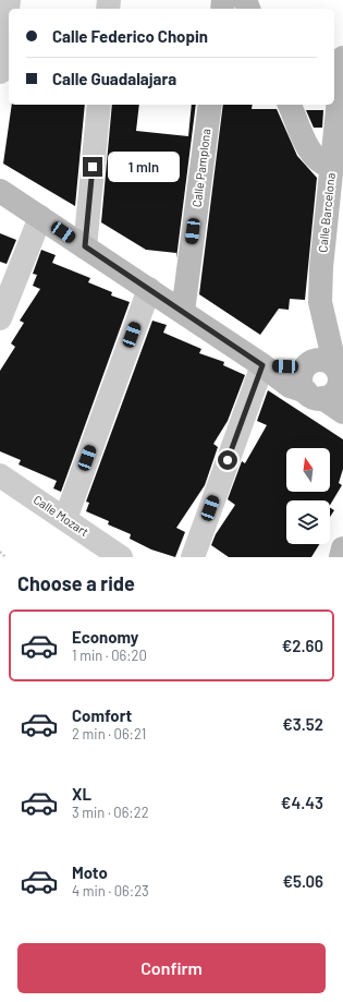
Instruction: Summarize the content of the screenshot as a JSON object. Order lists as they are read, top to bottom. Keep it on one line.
{"streets":{"street":["Calle Pamplona","Calle Barcelona","Calle Mozart"]},"north":"top","page":{"banner":["Calle Federico Chopin","Calle Guadalajara"],"bubble":"1 min","heading":"Choose a ride","list":[{"name":"Economy","note":"1 min · 06:20","value":"€2.60"},{"name":"Comfort","note":"2 min · 06:21","value":"€3.52"},{"name":"XL","note":"3 min · 06:22","value":"€4.43"},{"name":"Moto","note":"4 min · 06:23","value":"€5.06"}],"buttons":"Confirm"}}
